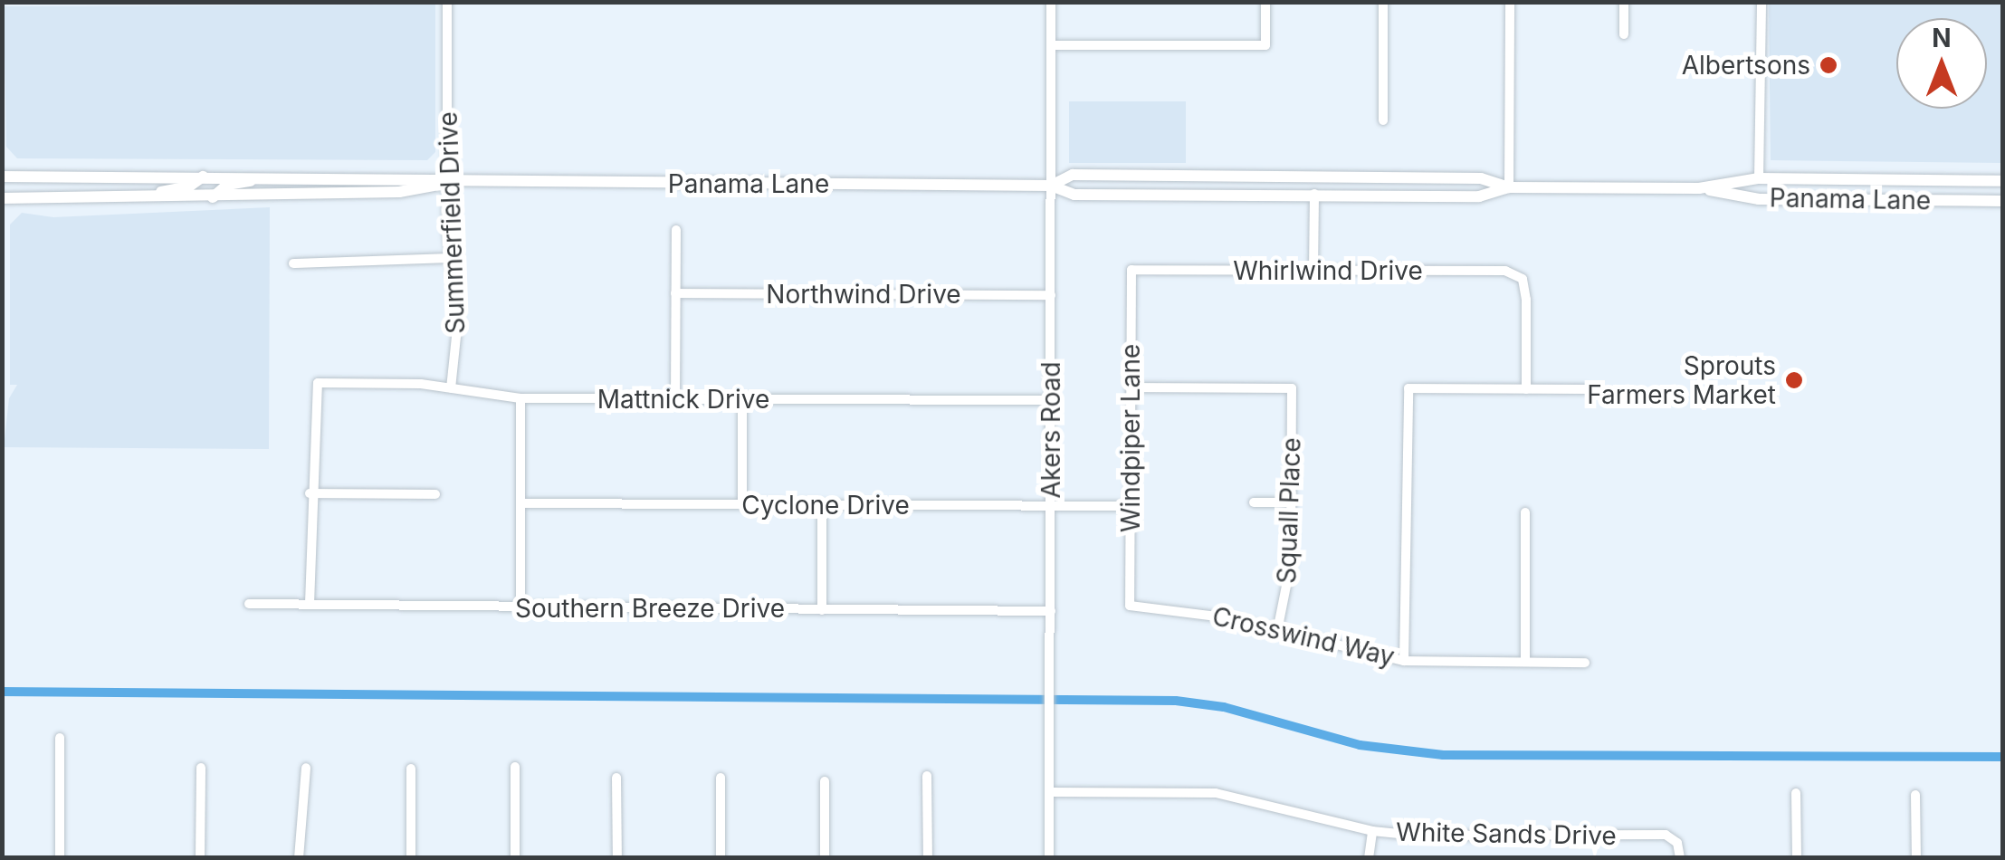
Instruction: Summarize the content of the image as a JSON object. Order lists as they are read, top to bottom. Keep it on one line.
{"streets":{"main road":["Panama Lane"],"street":["Summerfield Drive","Whirlwind Drive","Northwind Drive","Mattnick Drive","Akers Road","Windpiper Lane","Cyclone Drive","Squall Place","Southern Breeze Drive","Crosswind Way","White Sands Drive"]},"crossings":[["Panama Lane","Summerfield Drive"],["Panama Lane","Akers Road"],["Summerfield Drive","Mattnick Drive"],["Whirlwind Drive","Windpiper Lane"],["Northwind Drive","Akers Road"],["Mattnick Drive","Akers Road"],["Akers Road","Cyclone Drive"],["Akers Road","Southern Breeze Drive"],["Akers Road","White Sands Drive"],["Windpiper Lane","Cyclone Drive"],["Windpiper Lane","Squall Place"],["Windpiper Lane","Crosswind Way"],["Squall Place","Crosswind Way"]],"places":["Albertsons","Sprouts Farmers Market"],"north":"top"}
